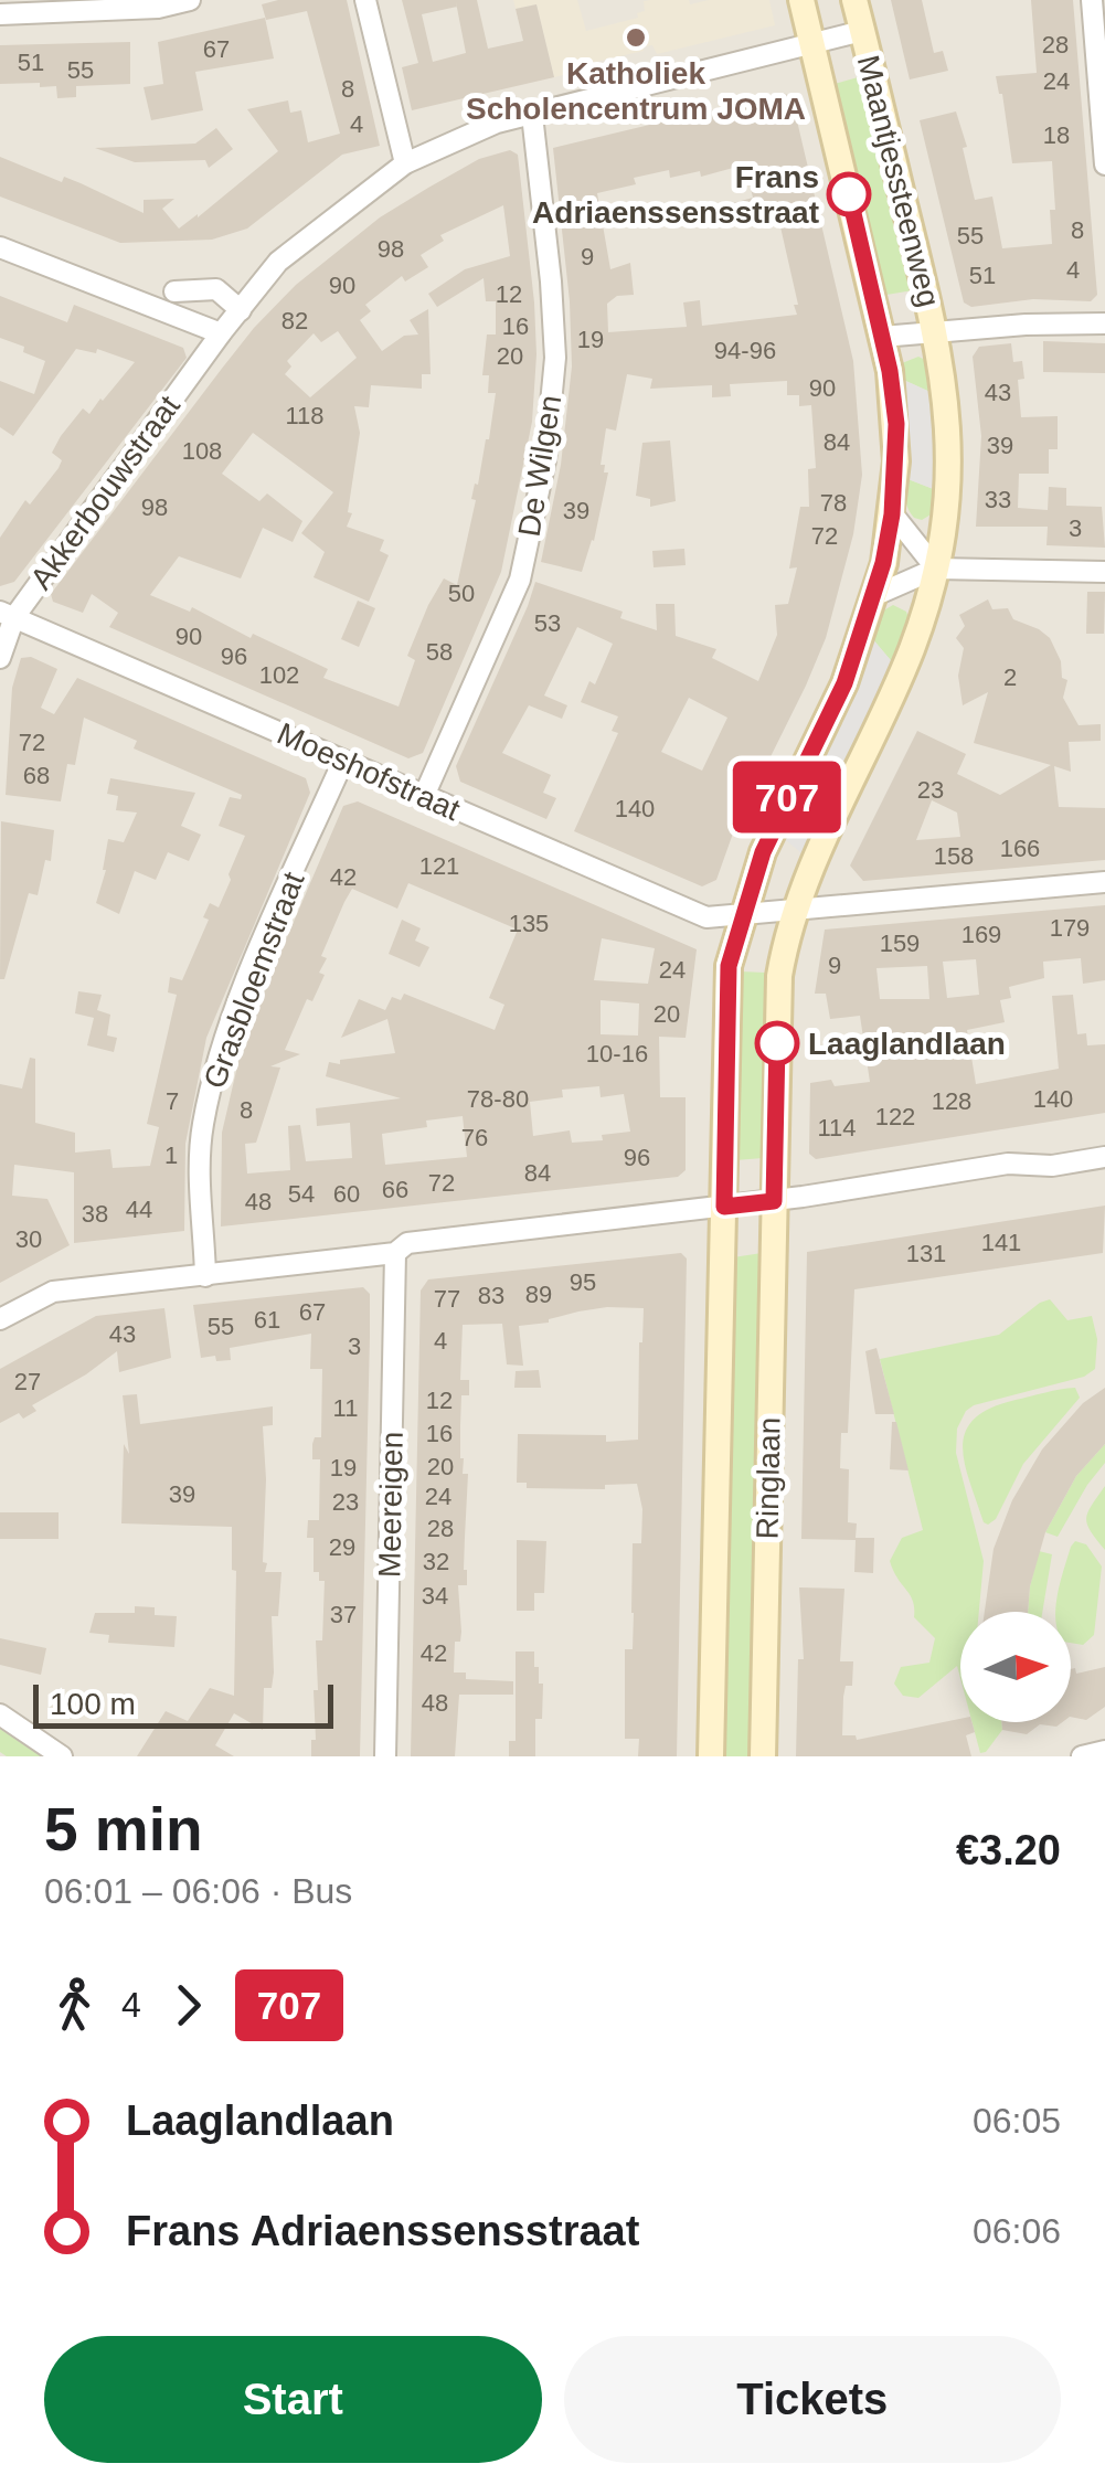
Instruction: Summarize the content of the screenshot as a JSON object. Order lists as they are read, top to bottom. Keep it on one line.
{"streets":{"street":["Maantjessteenweg","De Wilgen","Akkerbouwstraat","Moeshofstraat","Grasbloemstraat","Ringlaan","Meereigen"]},"crossings":[["Maantjessteenweg","Moeshofstraat"],["Maantjessteenweg","Ringlaan"],["De Wilgen","Moeshofstraat"],["Akkerbouwstraat","Moeshofstraat"],["Moeshofstraat","Grasbloemstraat"]],"places":["Katholiek Scholencentrum JOMA","Frans Adriaenssensstraat","Laaglandlaan"],"lines":["bus line 707"],"house_numbers":["28","67","51","55","24","8","4","18","8","55","98","9","4","51","90","12","82","16","19","94-96","20","90","43","118","84","39","108","33","78","98","39","3","72","50","53","90","58","96","102","2","72","68","23","140","166","158","121","42","135","179","169","159","9","24","20","10-16","78-80","140","7","128","8","122","114","76","1","96","84","72","66","54","60","48","44","38","30","141","131","95","89","83","77","67","61","55","43","4","3","27","12","11","16","20","19","39","24","23","28","29","32","34","37","42","48"],"scale_bar":"100 m","north":"right","page":{"on_map":"707","scale":"100 m","heading":["5 min","06:01 – 06:06 · Bus","€3.20"],"legs":["4","707"],"list":[{"name":"Laaglandlaan","value":"06:05"},{"name":"Frans Adriaenssensstraat","value":"06:06"}],"buttons":["Start","Tickets"]}}
